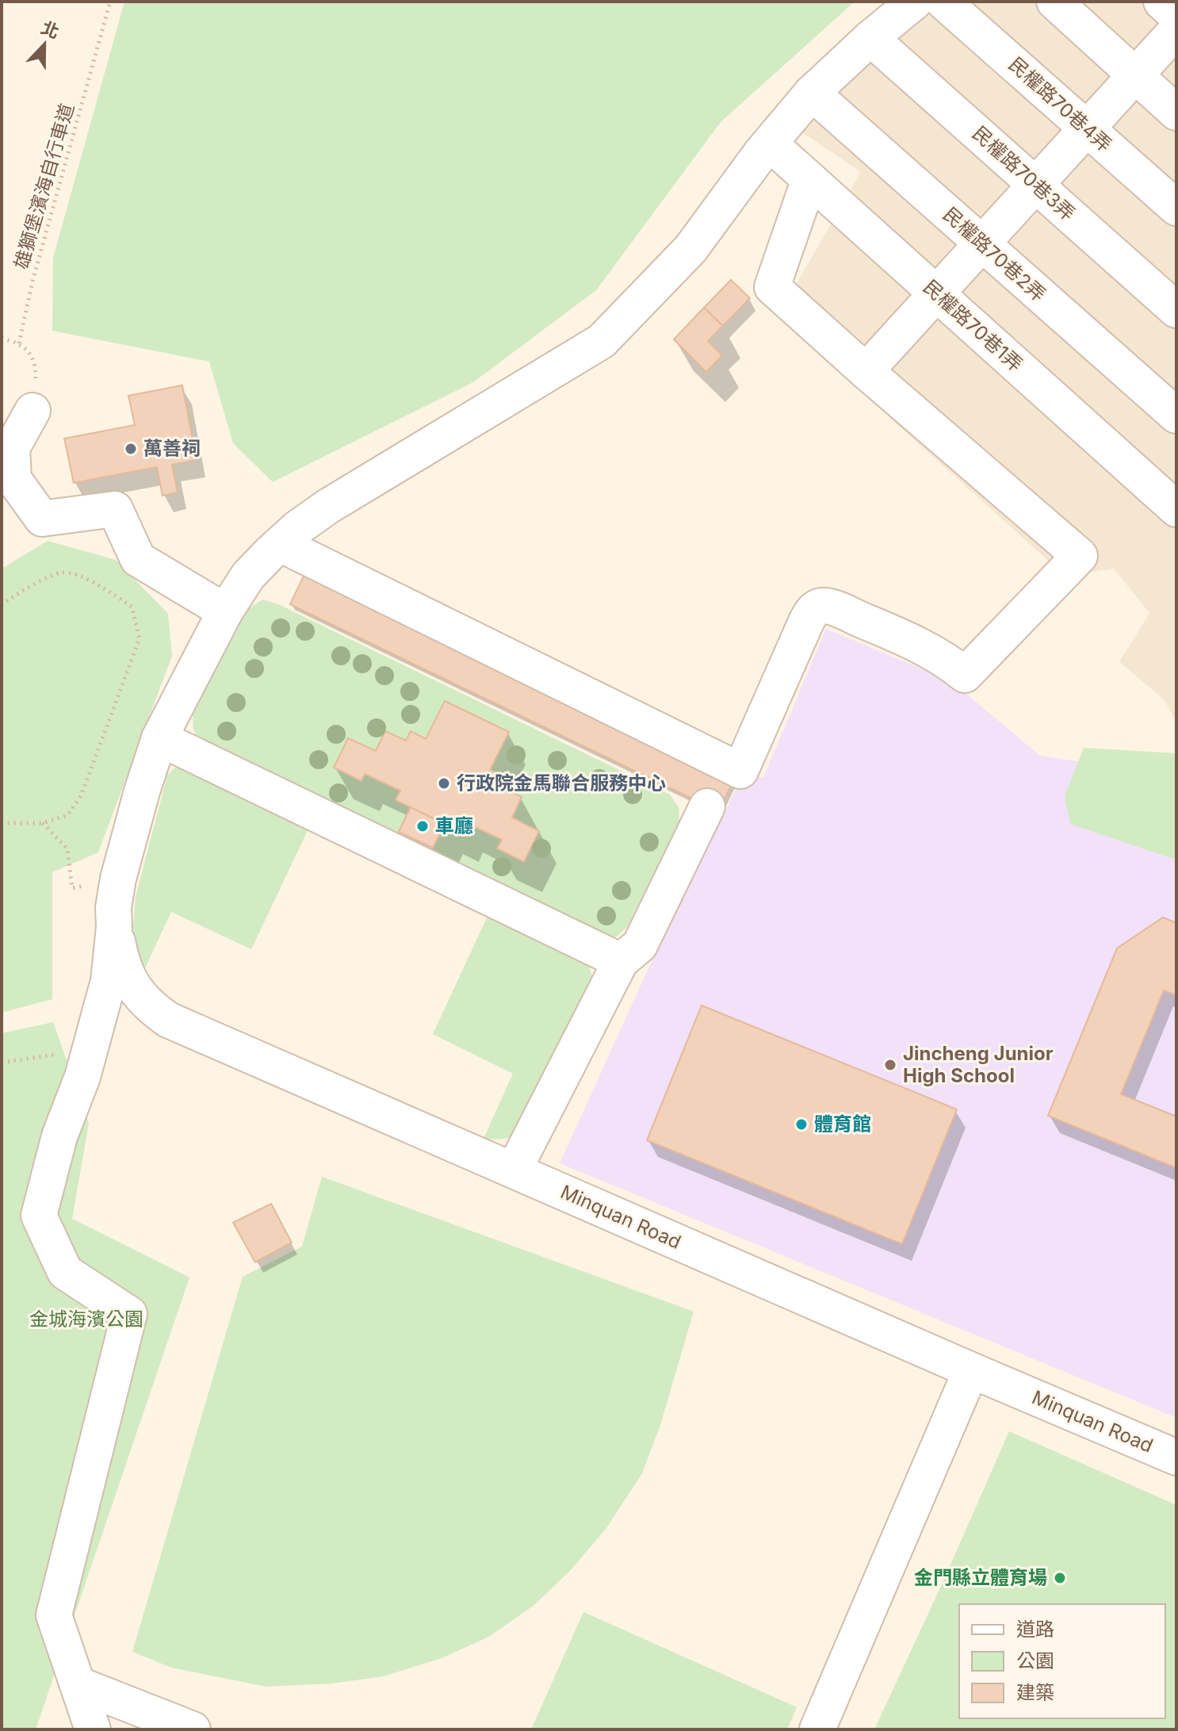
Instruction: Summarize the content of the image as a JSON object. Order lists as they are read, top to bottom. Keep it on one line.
{"streets":{"street":["民權路70巷4弄","民權路70巷3弄","民權路70巷2弄","民權路70巷1弄","Minquan Road"],"path":["雄獅堡濱海自行車道"]},"parks":["金城海濱公園"],"places":["萬善祠","行政院金馬聯合服務中心","車廳","Jincheng Junior High School","體育館","金門縣立體育場"],"legend":["道路","公園","建築"],"north":"top"}
